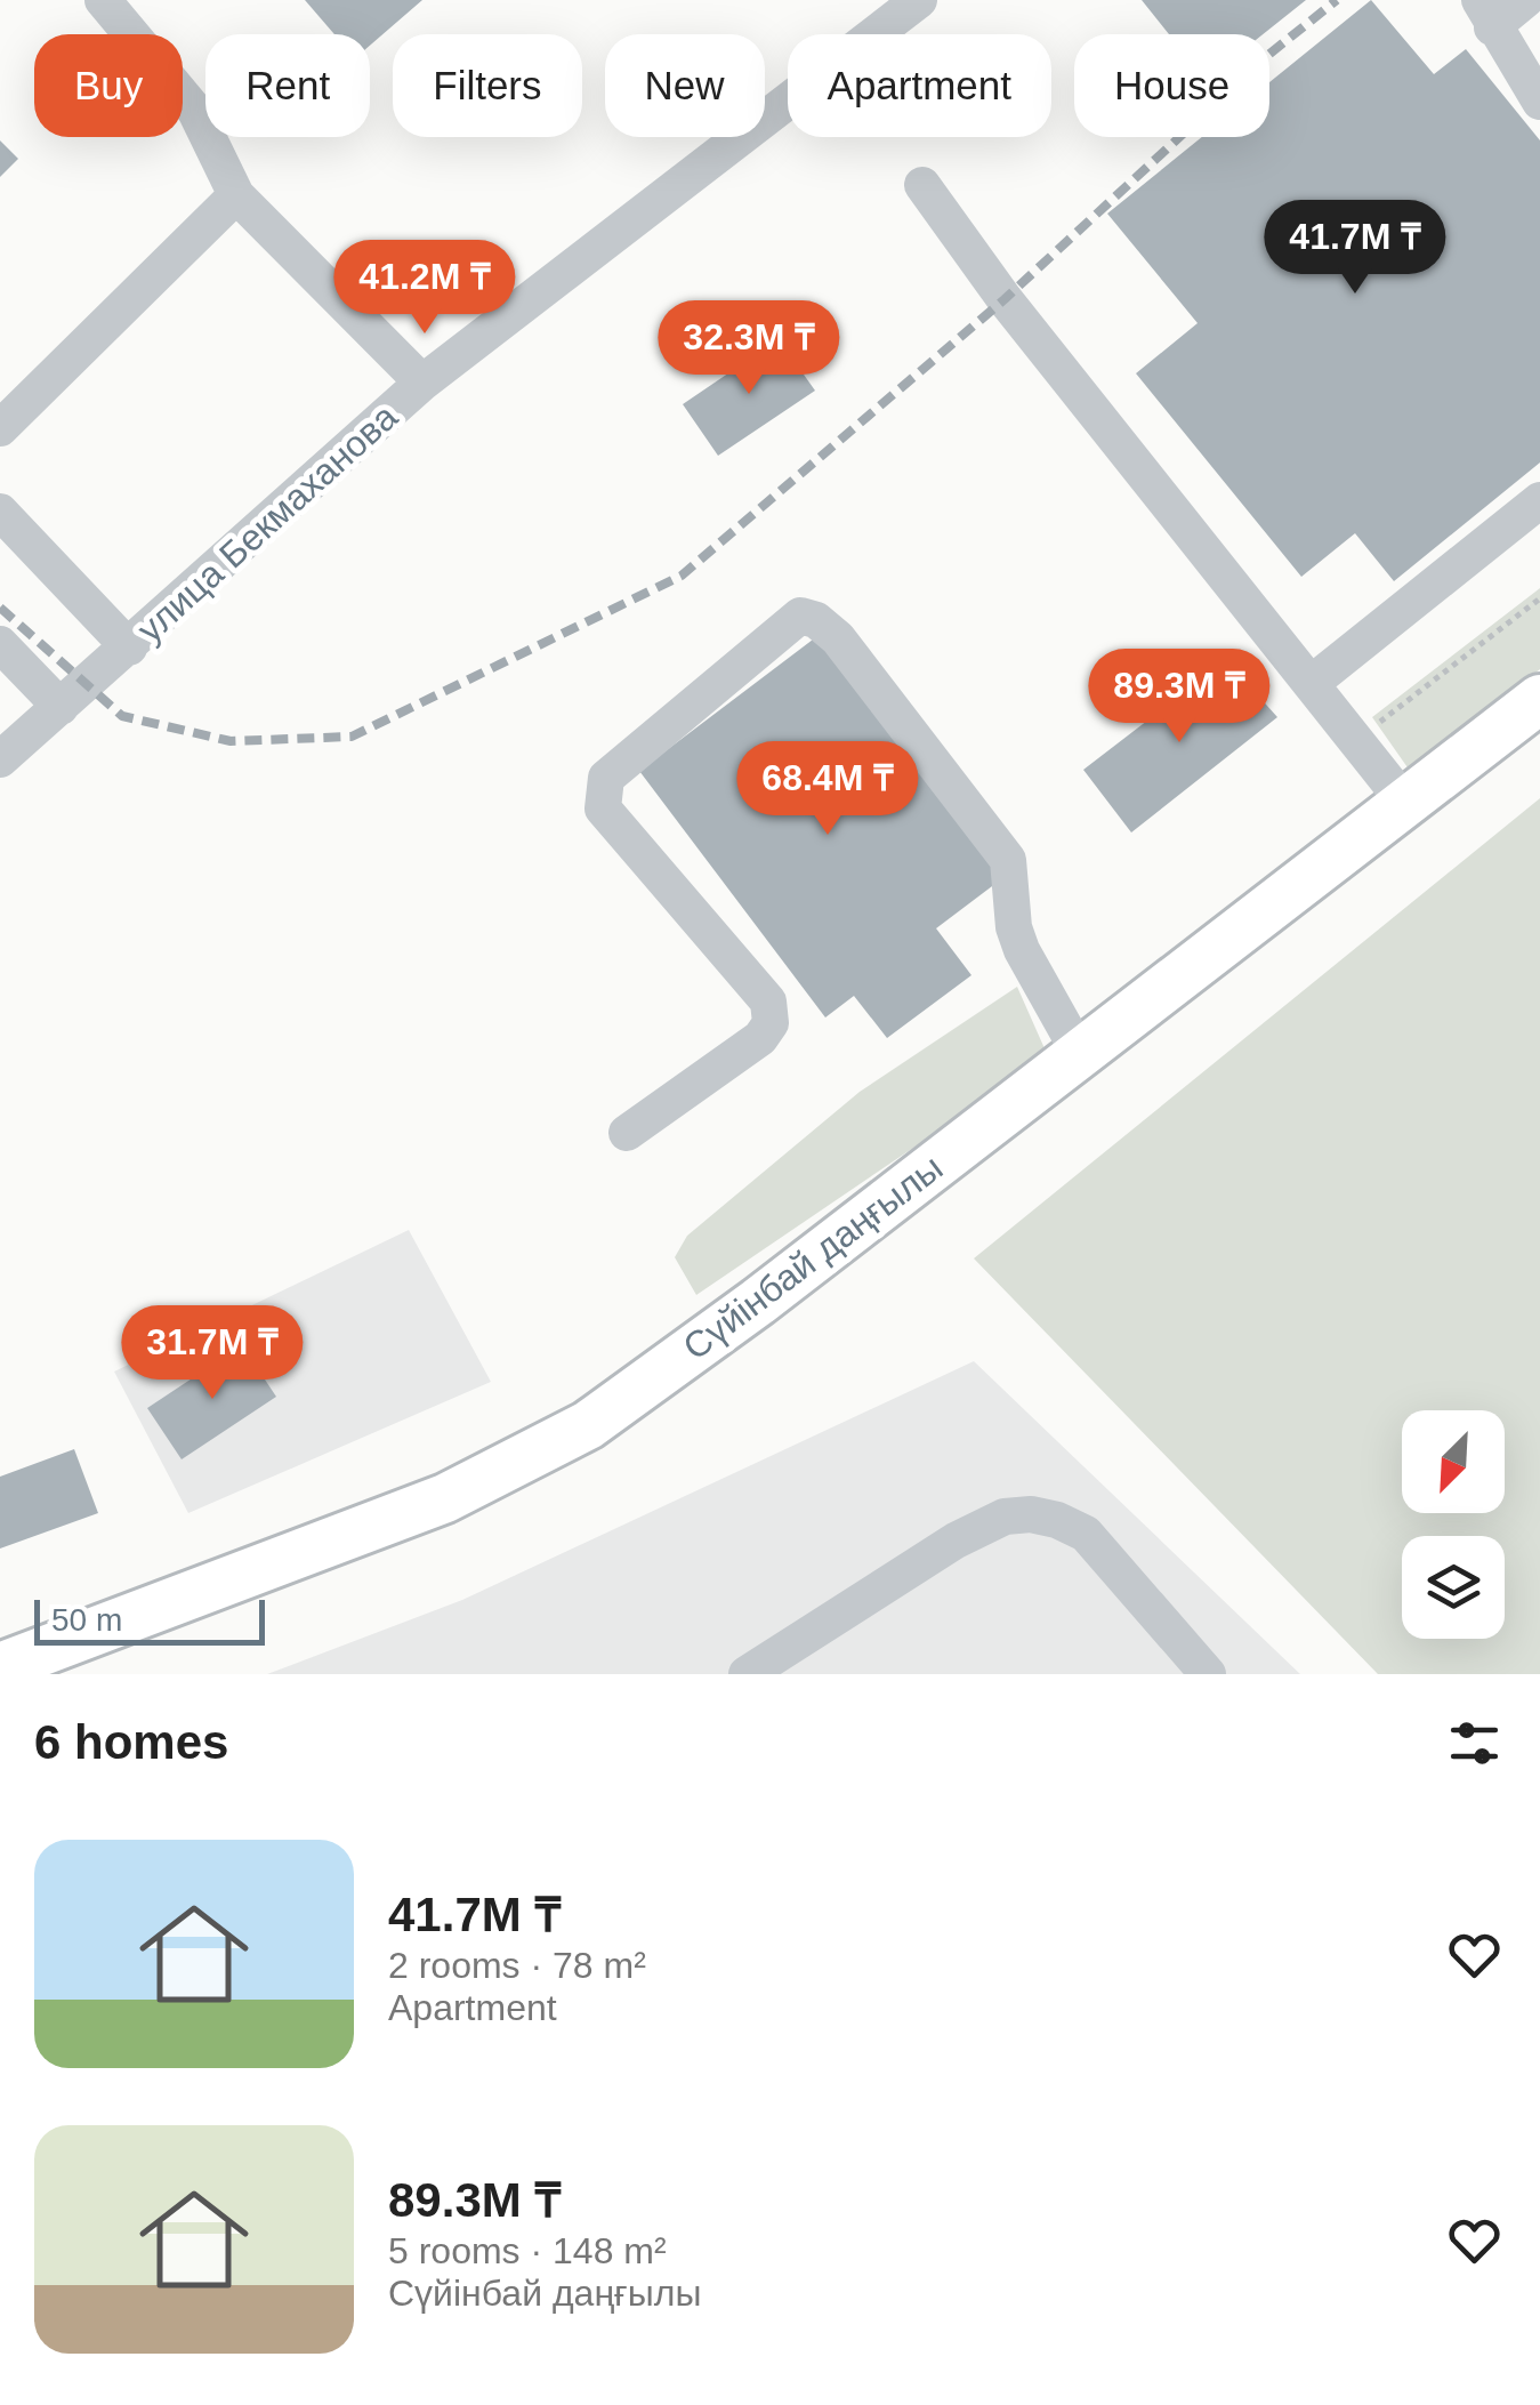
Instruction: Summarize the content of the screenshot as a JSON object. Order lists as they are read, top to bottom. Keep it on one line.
{"streets":{"main road":["Сүйінбай даңғылы"],"street":["улица Бекмаханова"]},"scale_bar":"50 m","north":"bottom left","page":{"chip":["Buy","Rent","Filters","New","Apartment","House"],"price":["41.7M ₸","41.2M ₸","32.3M ₸","89.3M ₸","68.4M ₸","31.7M ₸"],"scale":"50 m","heading":"6 homes","list":[{"name":"41.7M ₸","note":"2 rooms · 78 m² · Apartment"},{"name":"89.3M ₸","note":"5 rooms · 148 m² · Сүйінбай даңғылы"}]}}
